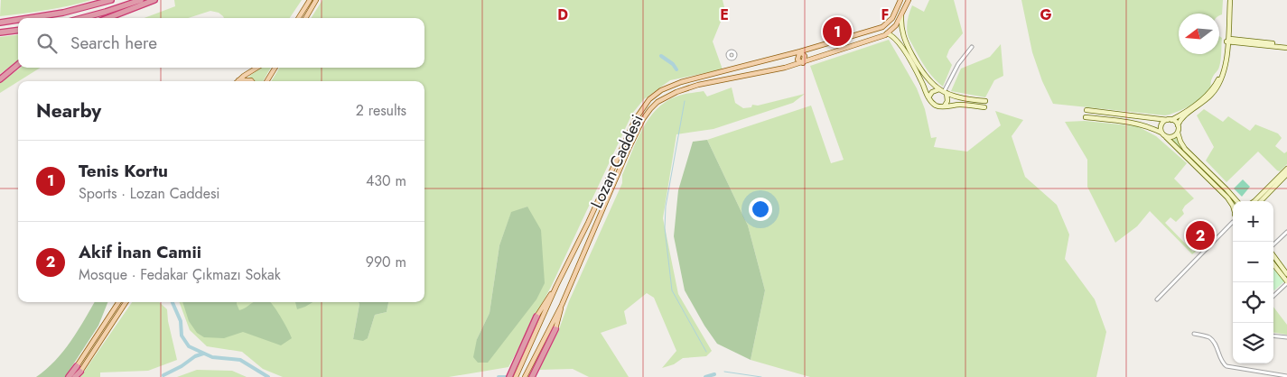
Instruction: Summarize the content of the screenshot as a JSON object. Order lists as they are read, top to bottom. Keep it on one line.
{"streets":{"main road":["Lozan Caddesi"]},"north":"left","page":{"pins":["1","2"],"search":"Search here","heading":["Nearby","2 results"],"list":[{"mark":"1","name":"Tenis Kortu","note":"Sports · Lozan Caddesi","value":"430 m"},{"mark":"2","name":"Akif İnan Camii","note":"Mosque · Fedakar Çıkmazı Sokak","value":"990 m"}],"map_buttons":["+","−"]},"grid":{"columns":["D","E","F","G"]}}
